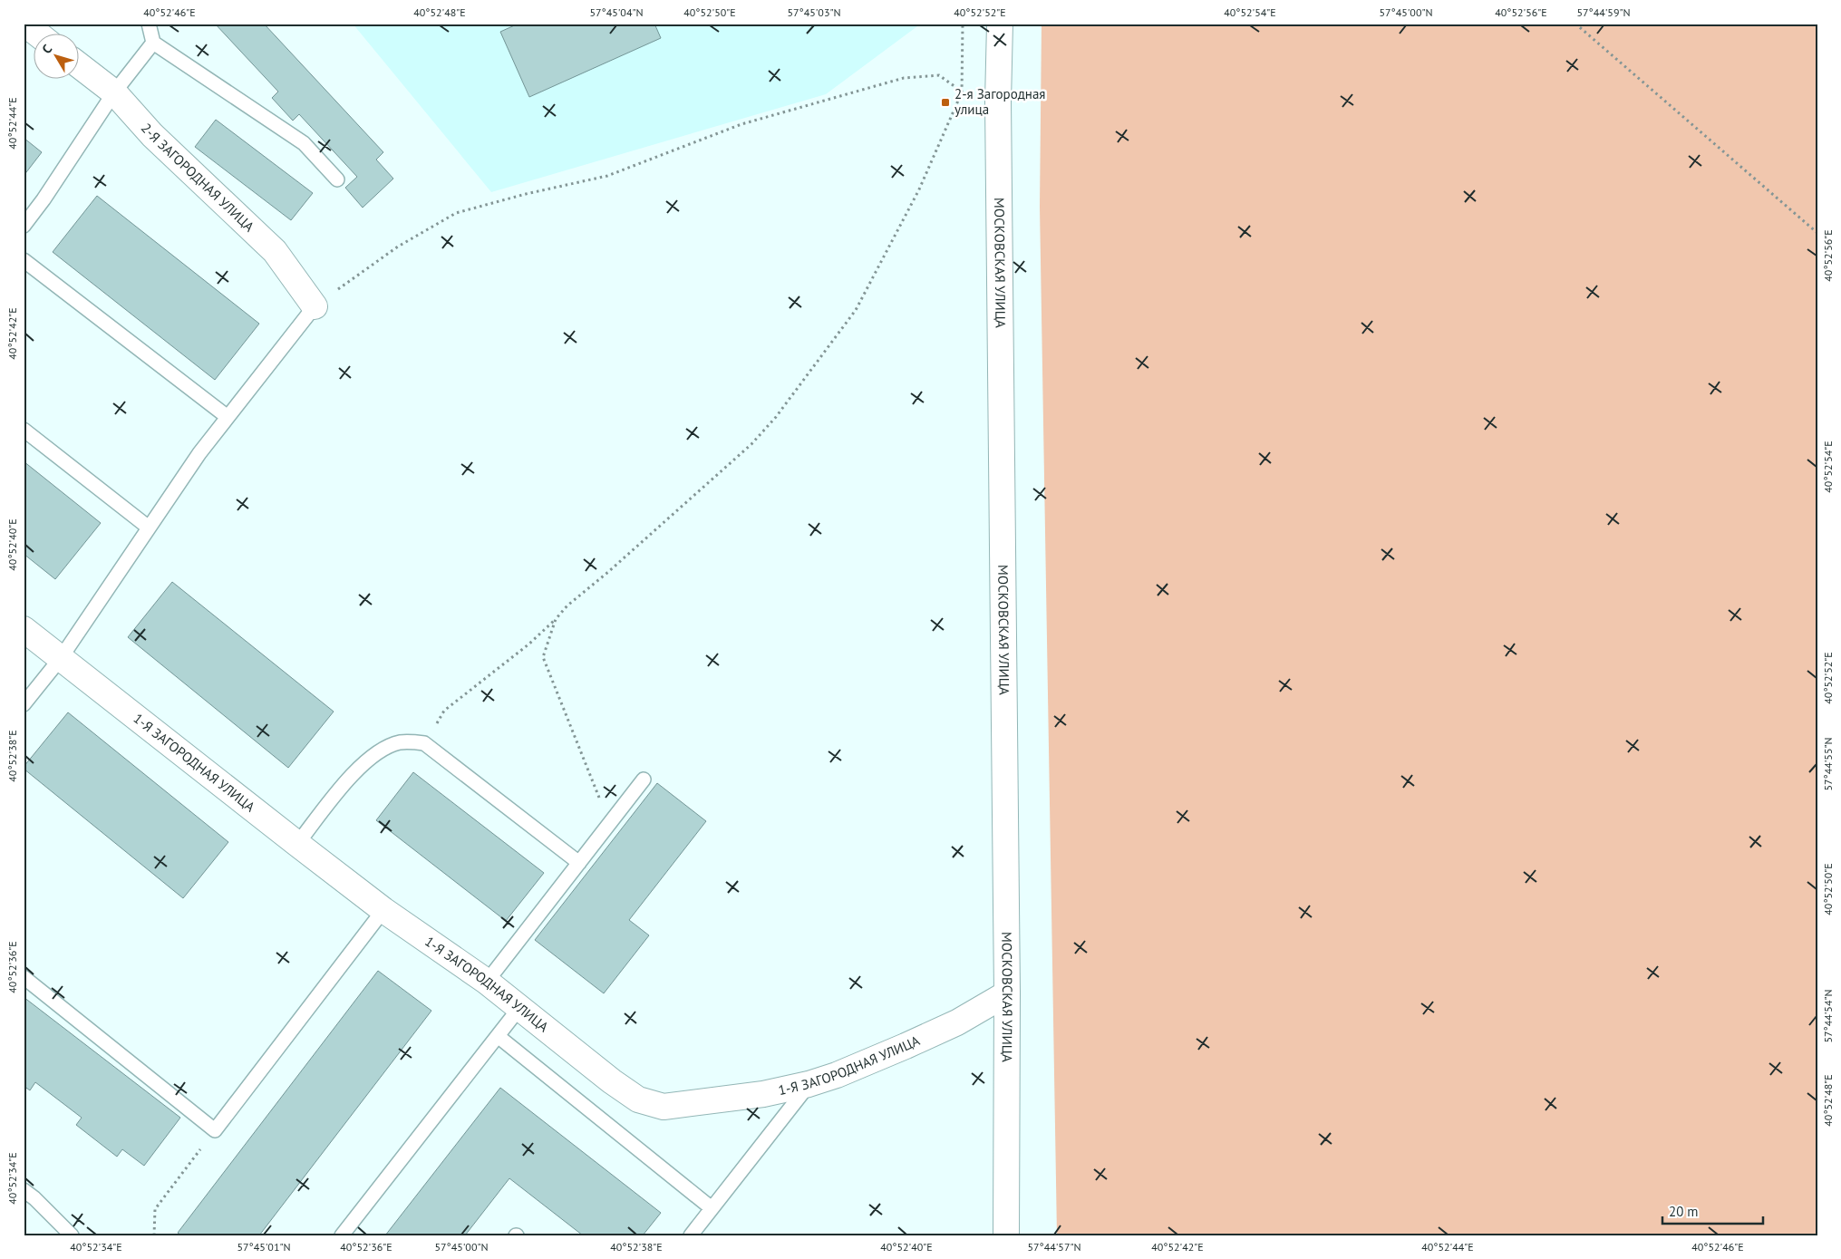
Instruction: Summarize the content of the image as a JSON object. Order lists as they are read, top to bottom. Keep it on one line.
{"streets":{"street":["2-Я ЗАГОРОДНАЯ УЛИЦА","МОСКОВСКАЯ УЛИЦА","1-Я ЗАГОРОДНАЯ УЛИЦА"]},"crossings":[["МОСКОВСКАЯ УЛИЦА","1-Я ЗАГОРОДНАЯ УЛИЦА"]],"places":{"transit":["2-я Загородная улица"]},"scale_bar":"20 m","north":"top left","coordinates":["40°52'46\"E","40°52'48\"E","57°45'04\"N","40°52'50\"E","57°45'03\"N","40°52'52\"E","40°52'54\"E","57°45'00\"N","40°52'56\"E","57°44'59\"N","40°52'44\"E","40°52'42\"E","40°52'40\"E","40°52'38\"E","57°44'55\"N","40°52'36\"E","57°44'54\"N","40°52'34\"E","57°45'01\"N","57°44'57\"N"]}
